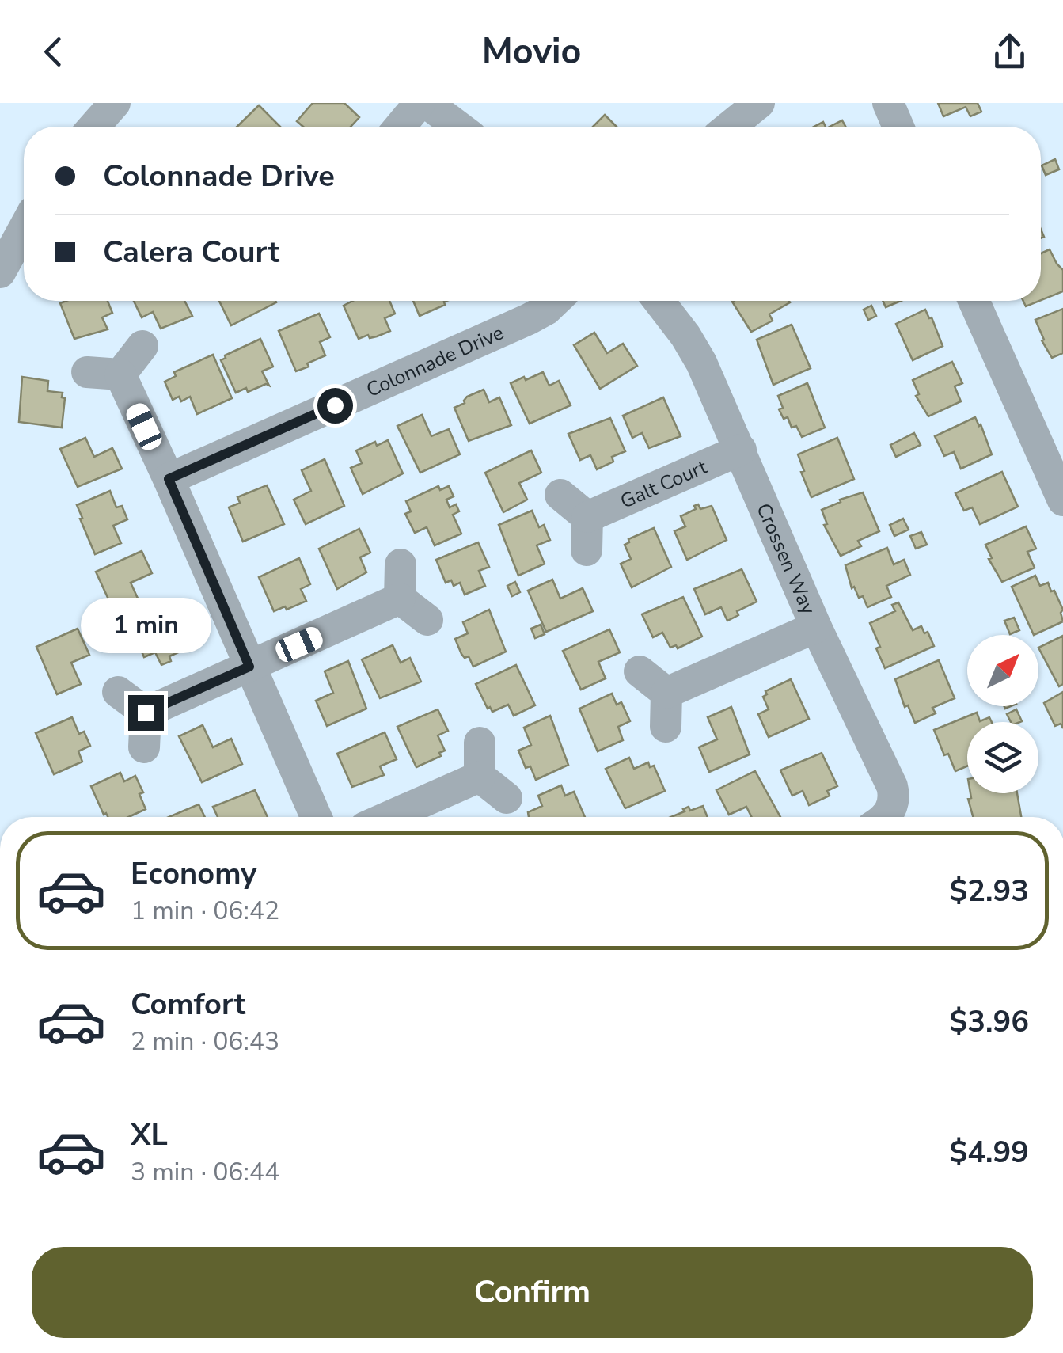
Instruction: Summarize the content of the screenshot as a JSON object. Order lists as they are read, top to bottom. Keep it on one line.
{"streets":{"street":["Colonnade Drive","Galt Court","Crossen Way"]},"crossings":[["Galt Court","Crossen Way"]],"north":"top right","page":{"header":"Movio","banner":["Colonnade Drive","Calera Court"],"bubble":"1 min","list":[{"name":"Economy","note":"1 min · 06:42","value":"$2.93"},{"name":"Comfort","note":"2 min · 06:43","value":"$3.96"},{"name":"XL","note":"3 min · 06:44","value":"$4.99"}],"buttons":"Confirm"}}
